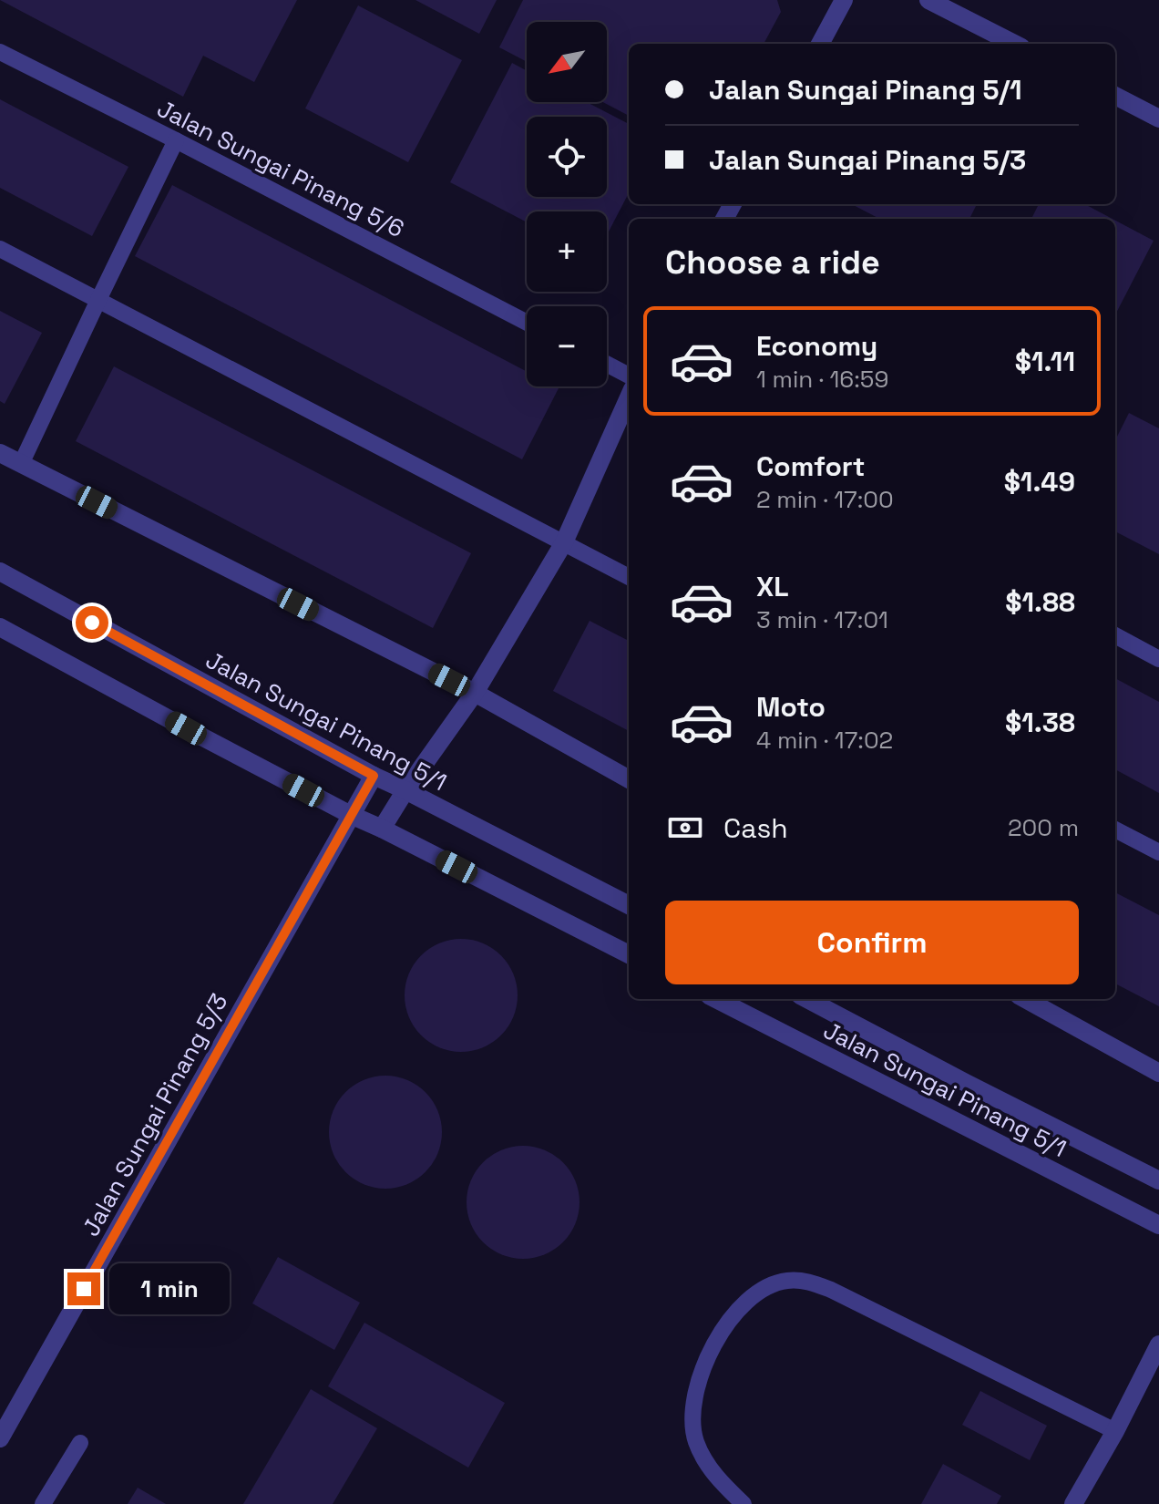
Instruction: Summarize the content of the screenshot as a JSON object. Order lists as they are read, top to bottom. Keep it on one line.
{"streets":{"street":["Jalan Sungai Pinang 5/1","Jalan Sungai Pinang 5/3"],"lane":["Jalan Sungai Pinang 5/6"]},"crossings":[["Jalan Sungai Pinang 5/1","Jalan Sungai Pinang 5/3"]],"north":"bottom left","page":{"map_buttons":["+","−"],"banner":["Jalan Sungai Pinang 5/1","Jalan Sungai Pinang 5/3"],"heading":"Choose a ride","list":[{"name":"Economy","note":"1 min · 16:59","value":"$1.11"},{"name":"Comfort","note":"2 min · 17:00","value":"$1.49"},{"name":"XL","note":"3 min · 17:01","value":"$1.88"},{"name":"Moto","note":"4 min · 17:02","value":"$1.38"}],"pay":["Cash","200 m"],"buttons":"Confirm","bubble":"1 min"}}
